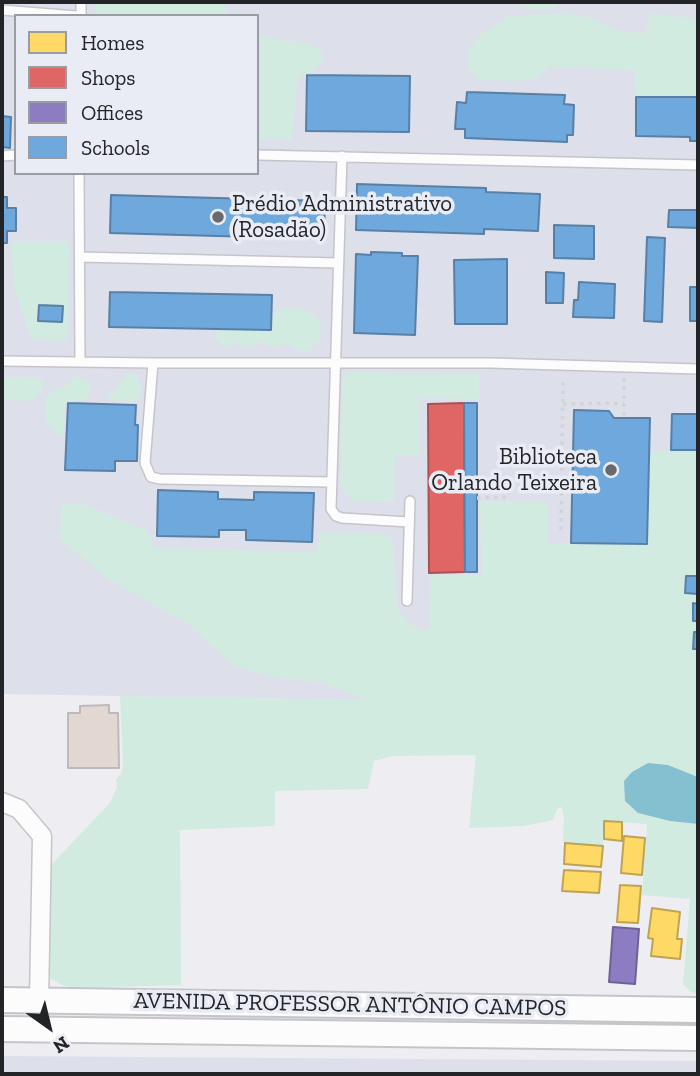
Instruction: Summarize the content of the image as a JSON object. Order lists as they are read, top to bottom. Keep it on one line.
{"streets":{"street":["AVENIDA PROFESSOR ANTÔNIO CAMPOS"]},"places":["Prédio Administrativo (Rosadão)","Biblioteca Orlando Teixeira"],"legend":["Homes","Shops","Offices","Schools"],"north":"bottom right"}
